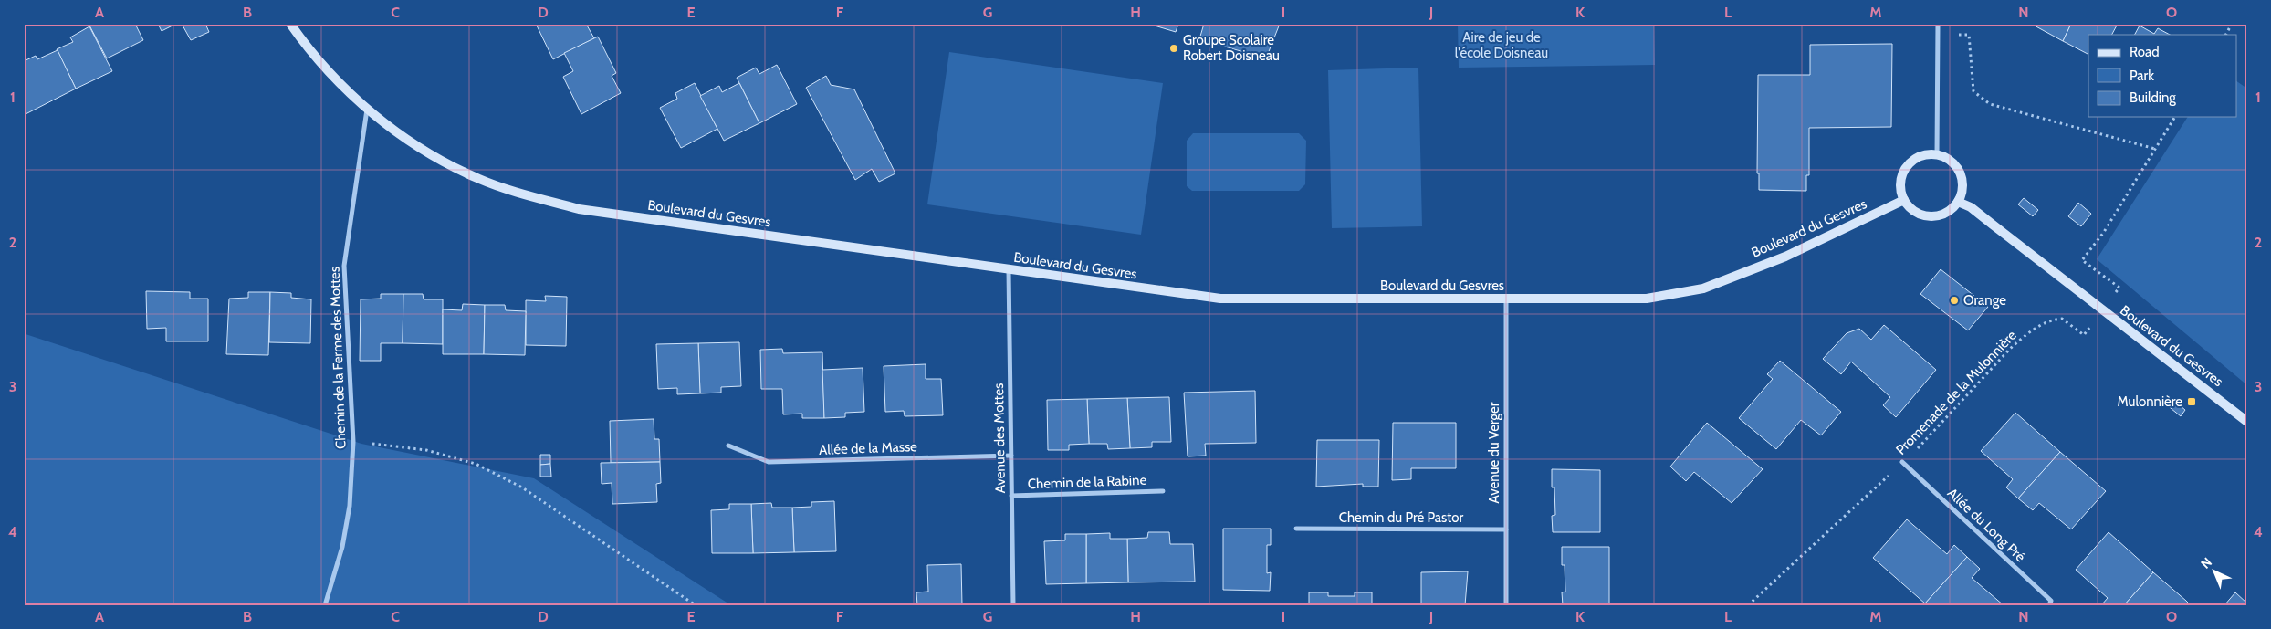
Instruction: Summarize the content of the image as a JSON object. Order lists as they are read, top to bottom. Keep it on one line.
{"streets":{"street":["Boulevard du Gesvres","Chemin de la Ferme des Mottes","Avenue des Mottes","Allée de la Masse","Avenue du Verger","Chemin de la Rabine","Chemin du Pré Pastor","Allée du Long Pré"],"path":["Promenade de la Mulonnière"]},"crossings":[["Boulevard du Gesvres","Chemin de la Ferme des Mottes"],["Boulevard du Gesvres","Promenade de la Mulonnière"],["Boulevard du Gesvres","Avenue des Mottes"],["Boulevard du Gesvres","Avenue du Verger"],["Promenade de la Mulonnière","Allée du Long Pré"],["Avenue des Mottes","Allée de la Masse"],["Avenue des Mottes","Chemin de la Rabine"],["Avenue du Verger","Chemin du Pré Pastor"]],"parks":["Aire de jeu de l'école Doisneau"],"places":{"other":["Groupe Scolaire Robert Doisneau","Orange"],"transit":["Mulonnière"]},"legend":["Road","Park","Building"],"north":"top left","grid":{"columns":["A","B","C","D","E","F","G","H","I","J","K","L","M","N","O"],"rows":["1","2","3","4"]}}
